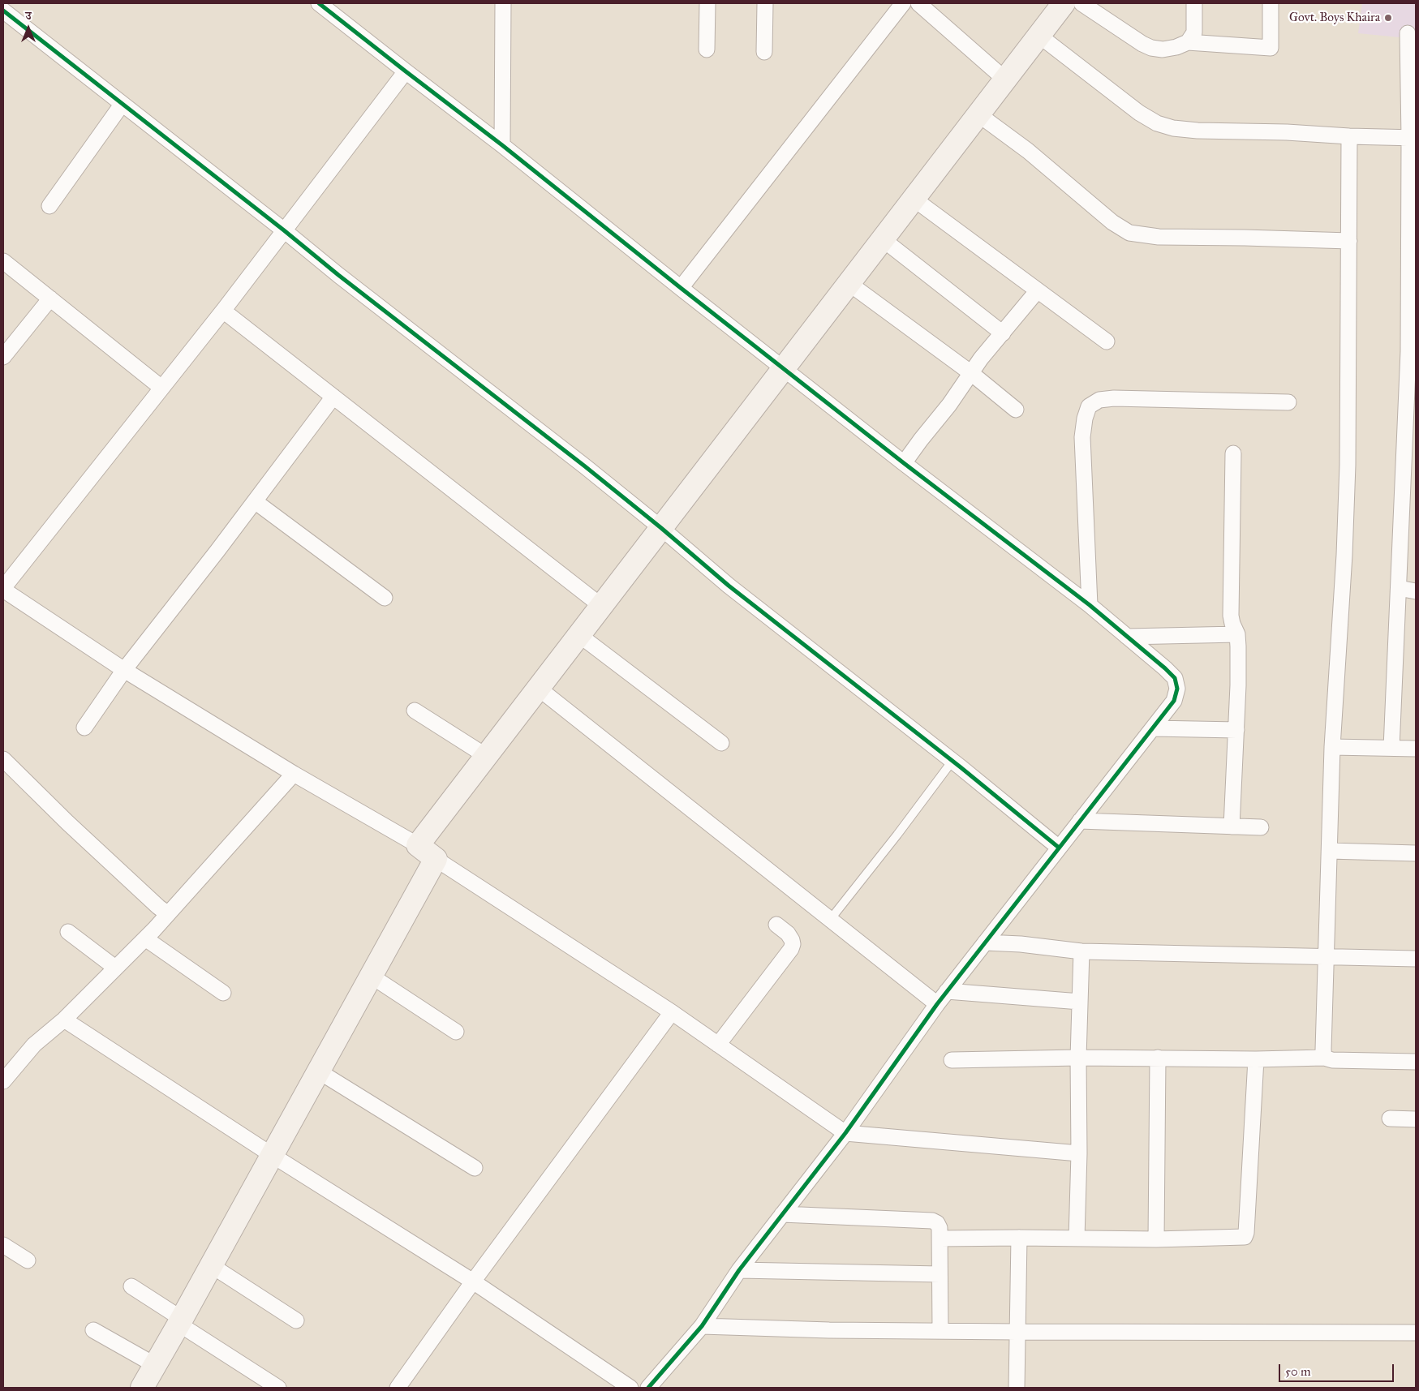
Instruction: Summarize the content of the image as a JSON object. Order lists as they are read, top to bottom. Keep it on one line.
{"places":["Govt. Boys Khaira"],"scale_bar":"50 m","north":"top"}
